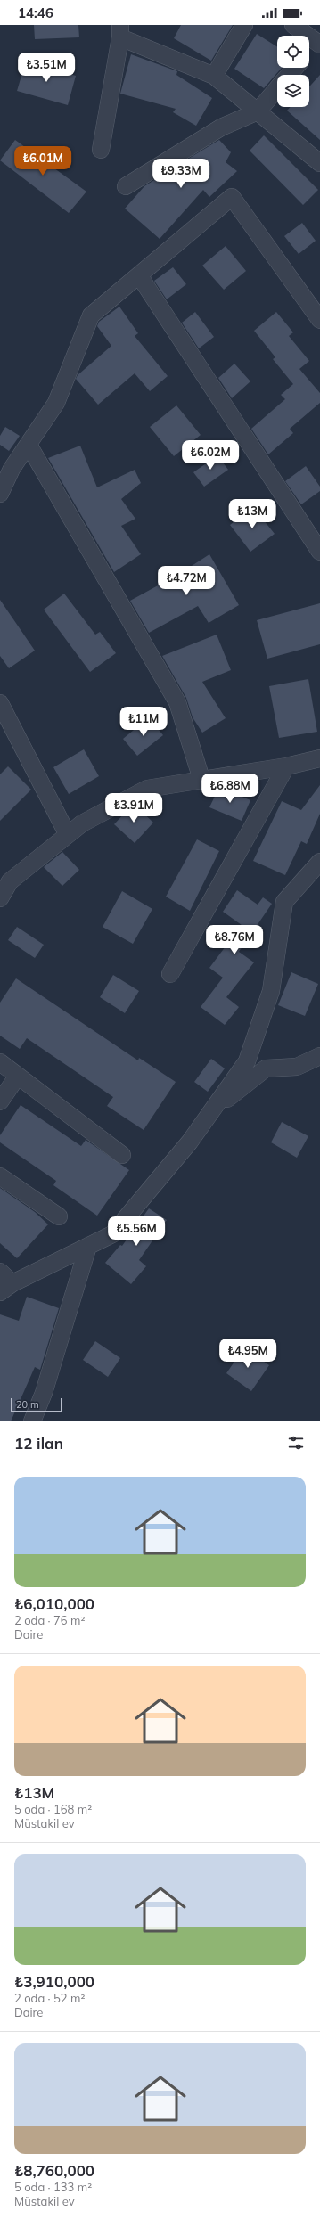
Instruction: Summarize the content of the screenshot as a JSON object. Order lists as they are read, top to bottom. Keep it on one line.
{"scale_bar":"20 m","page":{"status":"14:46","price":["₺3.51M","₺6.01M","₺9.33M","₺6.02M","₺13M","₺4.72M","₺11M","₺6.88M","₺3.91M","₺8.76M","₺5.56M","₺4.95M"],"scale":"20 m","heading":"12 ilan","list":[{"name":"₺6,010,000","note":"2 oda · 76 m² · Daire"},{"name":"₺13M","note":"5 oda · 168 m² · Müstakil ev"},{"name":"₺3,910,000","note":"2 oda · 52 m² · Daire"},{"name":"₺8,760,000","note":"5 oda · 133 m² · Müstakil ev"}]}}
